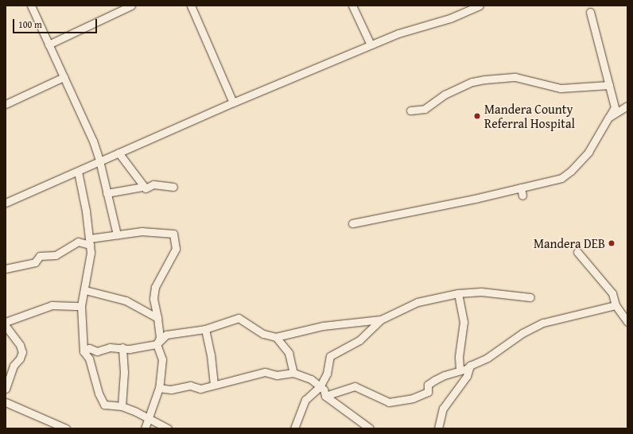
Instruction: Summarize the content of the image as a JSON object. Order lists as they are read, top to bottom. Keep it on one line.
{"places":["Mandera County Referral Hospital","Mandera DEB"],"scale_bar":"100 m"}
